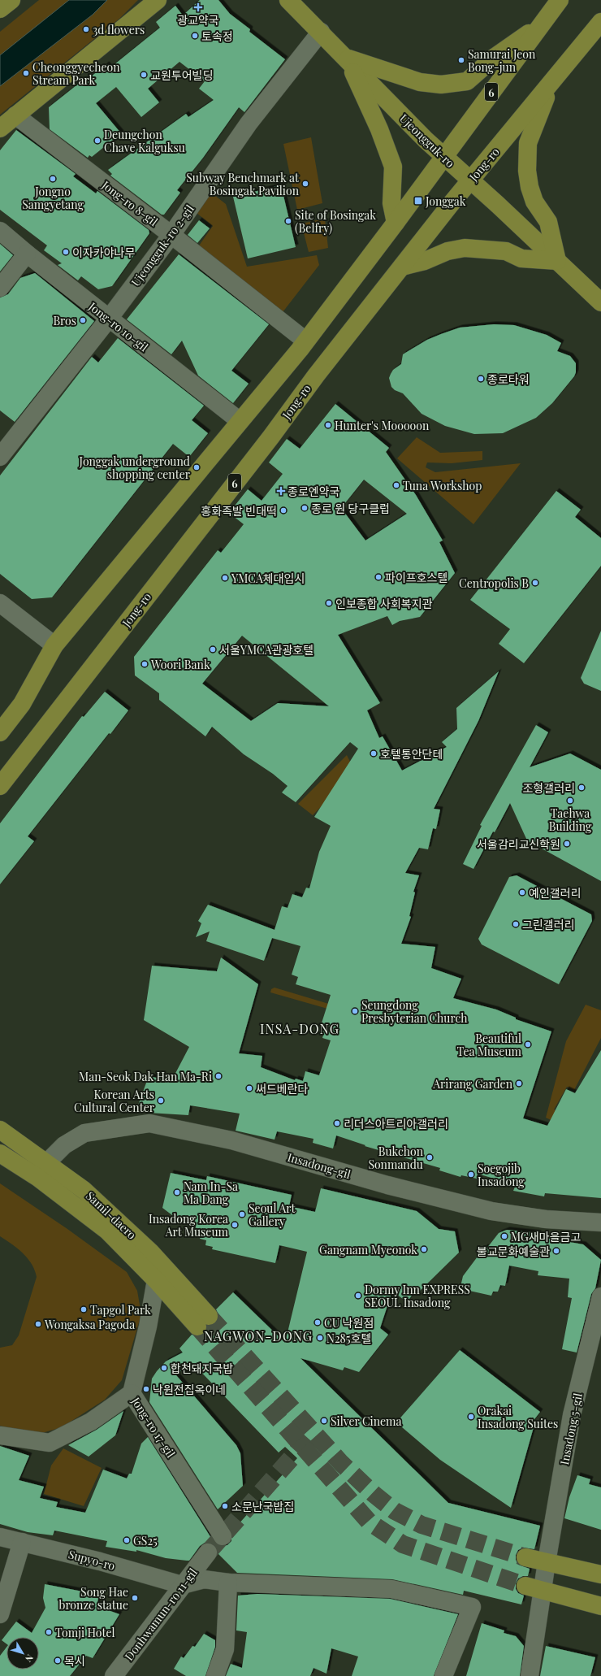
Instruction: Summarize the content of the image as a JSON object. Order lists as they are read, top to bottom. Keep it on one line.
{"streets":{"main road":["6","Ujeongguk-ro","Jong-ro","Samil-daero"],"street":["Jong-ro 8-gil","Ujeongguk-ro 2-gil","Jong-ro 10-gil","Insadong-gil","Jong-ro 17-gil","Insadong 5-gil","Supyo-ro","Donhwamun-ro 11-gil"]},"crossings":[["6","Ujeongguk-ro"],["6","Jong-ro 8-gil"],["6","Jong-ro 10-gil"],["Ujeongguk-ro","Jong-ro"],["Ujeongguk-ro","Ujeongguk-ro 2-gil"],["Jong-ro 8-gil","Ujeongguk-ro 2-gil"],["Ujeongguk-ro 2-gil","Jong-ro 10-gil"],["Insadong-gil","Samil-daero"],["Supyo-ro","Donhwamun-ro 11-gil"]],"districts":["INSA-DONG","NAGWON-DONG"],"places":{"health":["광교약국","종로엔약국"],"other":["3d flowers","토속정","Samurai Jeon Bong-jun","Cheonggyecheon Stream Park","교원투어빌딩","Deungchon Chave Kalguksu","Jongno Samgyetang","Subway Benchmark at Bosingak Pavilion","Site of Bosingak (Belfry)","이자카야나무","Bros","종로타워","Hunter's Mooooon","Jonggak underground shopping center","Tuna Workshop","종로 원 당구클럽","홍화족발 빈대떡","파이프호스텔","YMCA체대입시","Centropolis B","인보종합 사회복지관","서울YMCA관광호텔","Woori Bank","호텔통안단테","조형갤러리","Taehwa Building","서울감리교신학원","예인갤러리","그린갤러리","Seungdong Presbyterian Church","Beautiful Tea Museum","Man-Seok Dak Han Ma-Ri","Arirang Garden","써드베란다","Korean Arts Cultural Center","리더스아트리아갤러리","Bukchon Sonmandu","Soegojib Insadong","Nam In-Sa Ma Dang","Seoul Art Gallery","Insadong Korea Art Museum","MG새마을금고","Gangnam Myeonok","불교문화예술관","Dormy Inn EXPRESS SEOUL Insadong","Tapgol Park","CU 낙원점","Wongaksa Pagoda","N285호텔","합천돼지국밥","낙원전집옥이네","Orakai Insadong Suites","Silver Cinema","소문난국밥집","GS25","Song Hae bronze statue","Tomji Hotel","목시"],"transit":["Jonggak"]},"north":"bottom right"}
